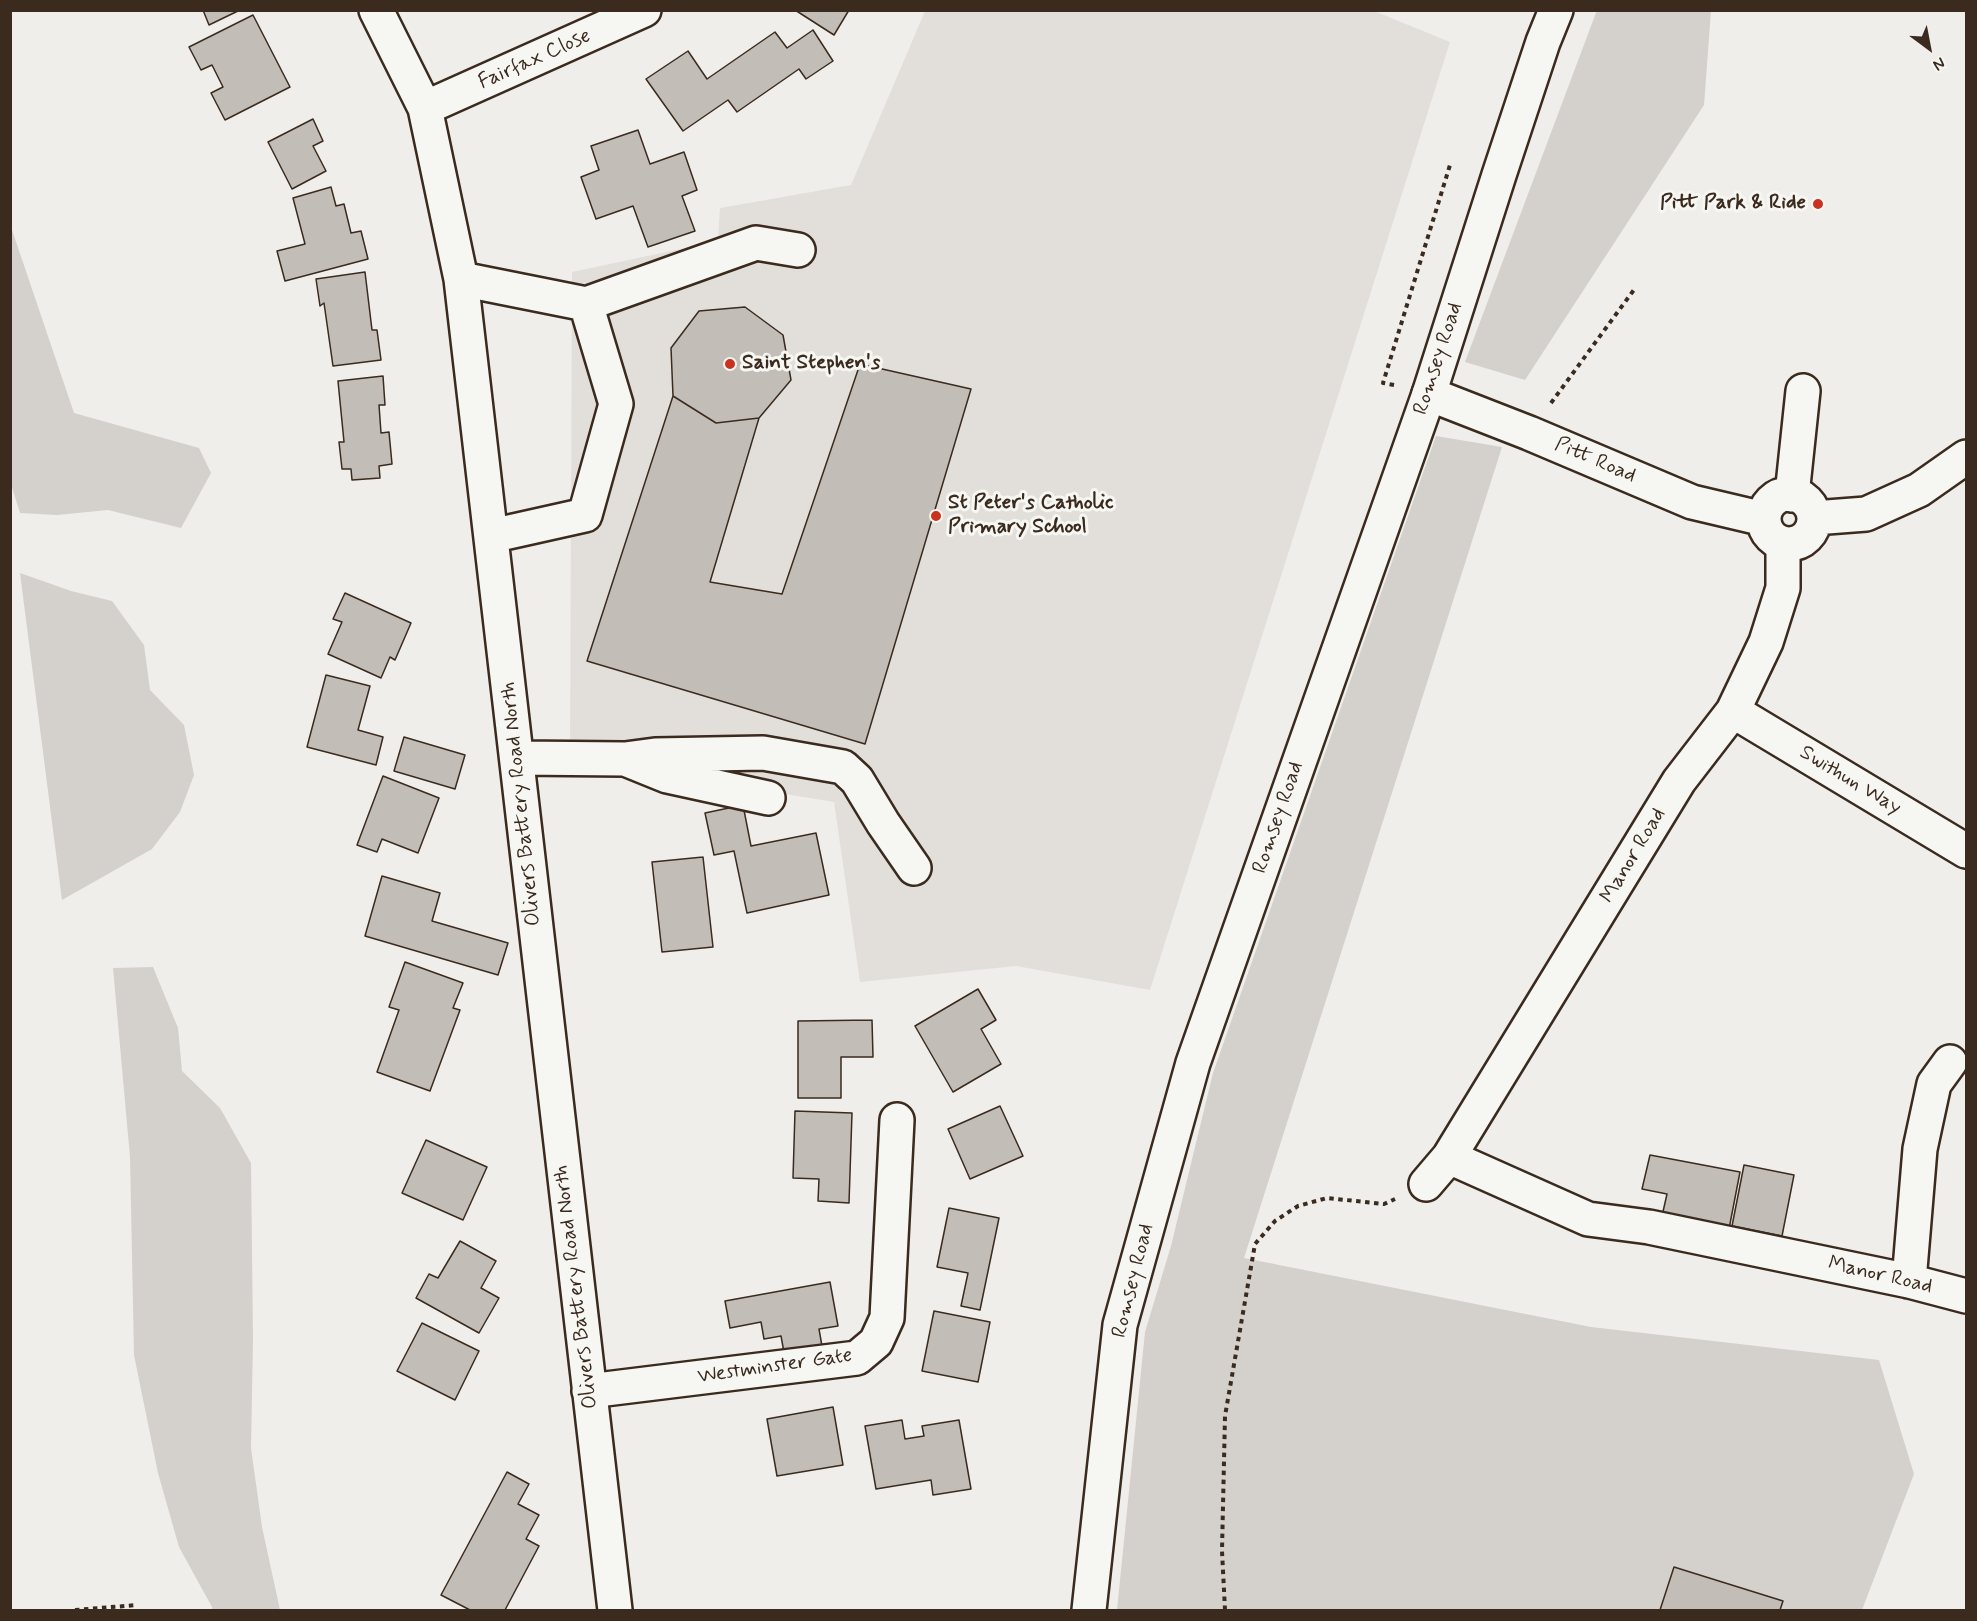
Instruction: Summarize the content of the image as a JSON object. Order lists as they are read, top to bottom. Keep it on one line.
{"streets":{"street":["Fairfax Close","Romsey Road","Pitt Road","Swithun Way","Olivers Battery Road North","Manor Road","Westminster Gate"]},"crossings":[["Fairfax Close","Olivers Battery Road North"],["Romsey Road","Pitt Road"],["Pitt Road","Manor Road"],["Swithun Way","Manor Road"],["Olivers Battery Road North","Westminster Gate"]],"places":["Pitt Park & Ride","Saint Stephen's","St Peter's Catholic Primary School"],"north":"bottom right"}
